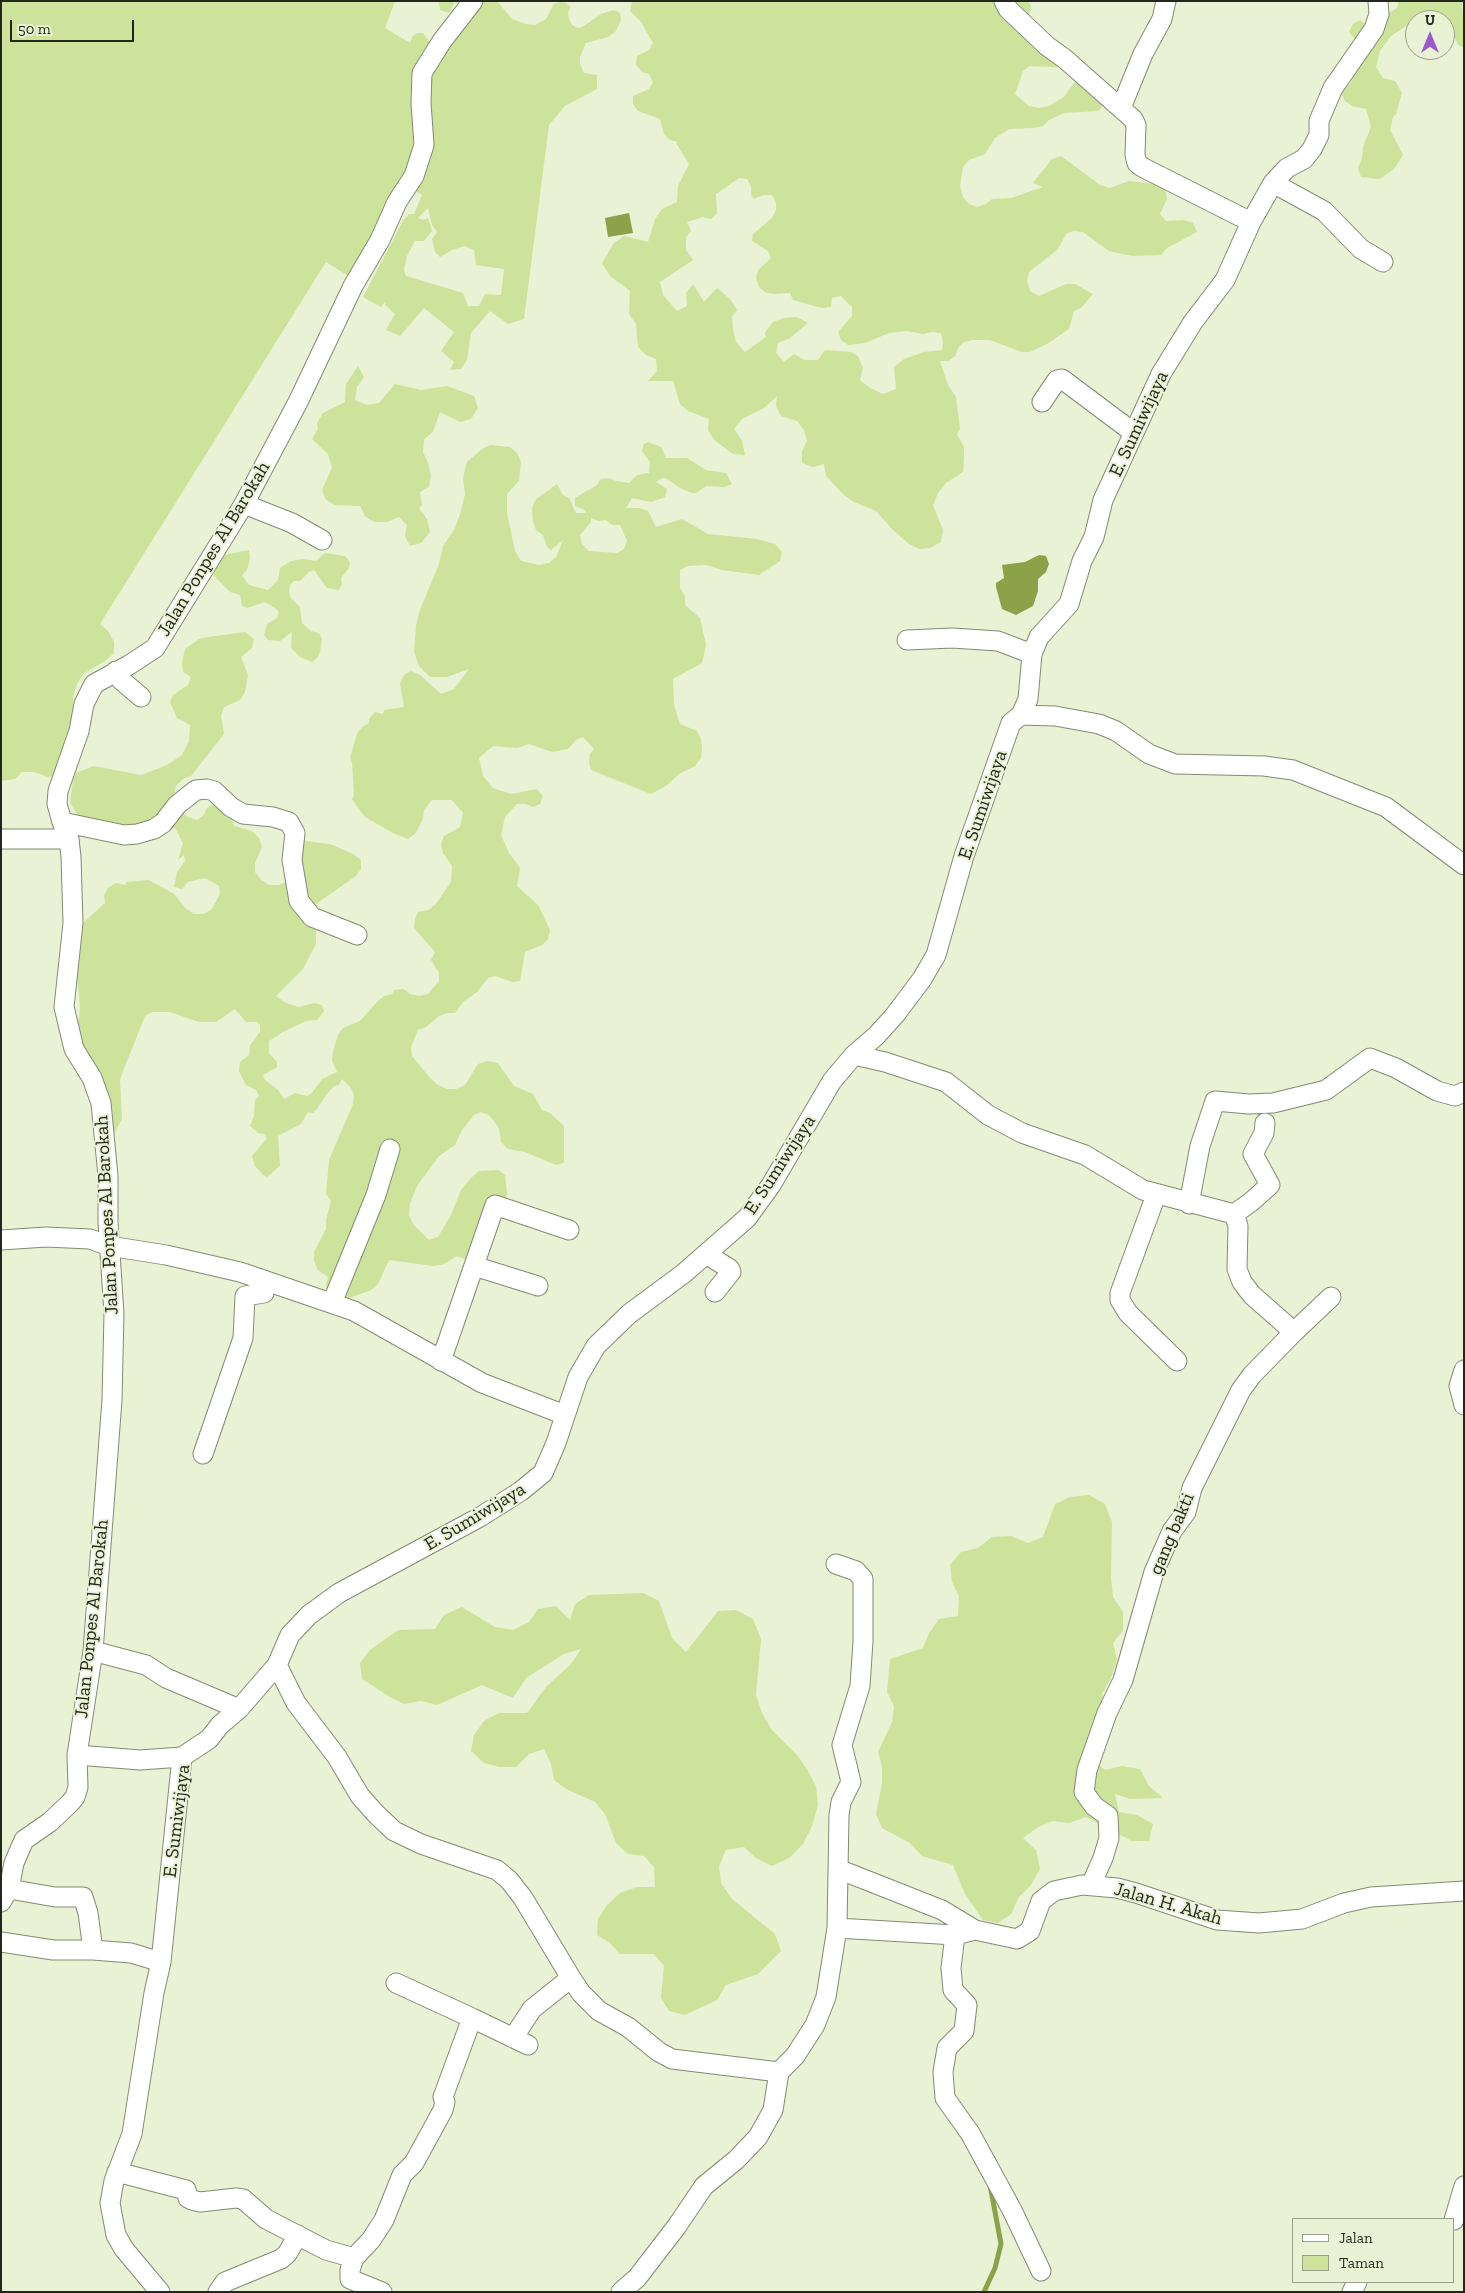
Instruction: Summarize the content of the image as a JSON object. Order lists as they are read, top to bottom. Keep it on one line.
{"streets":{"street":["E. Sumiwijaya","Jalan Ponpes Al Barokah","gang bakti","Jalan H. Akah"]},"crossings":[["gang bakti","Jalan H. Akah"]],"legend":["Jalan","Taman"],"scale_bar":"50 m","north":"top"}
